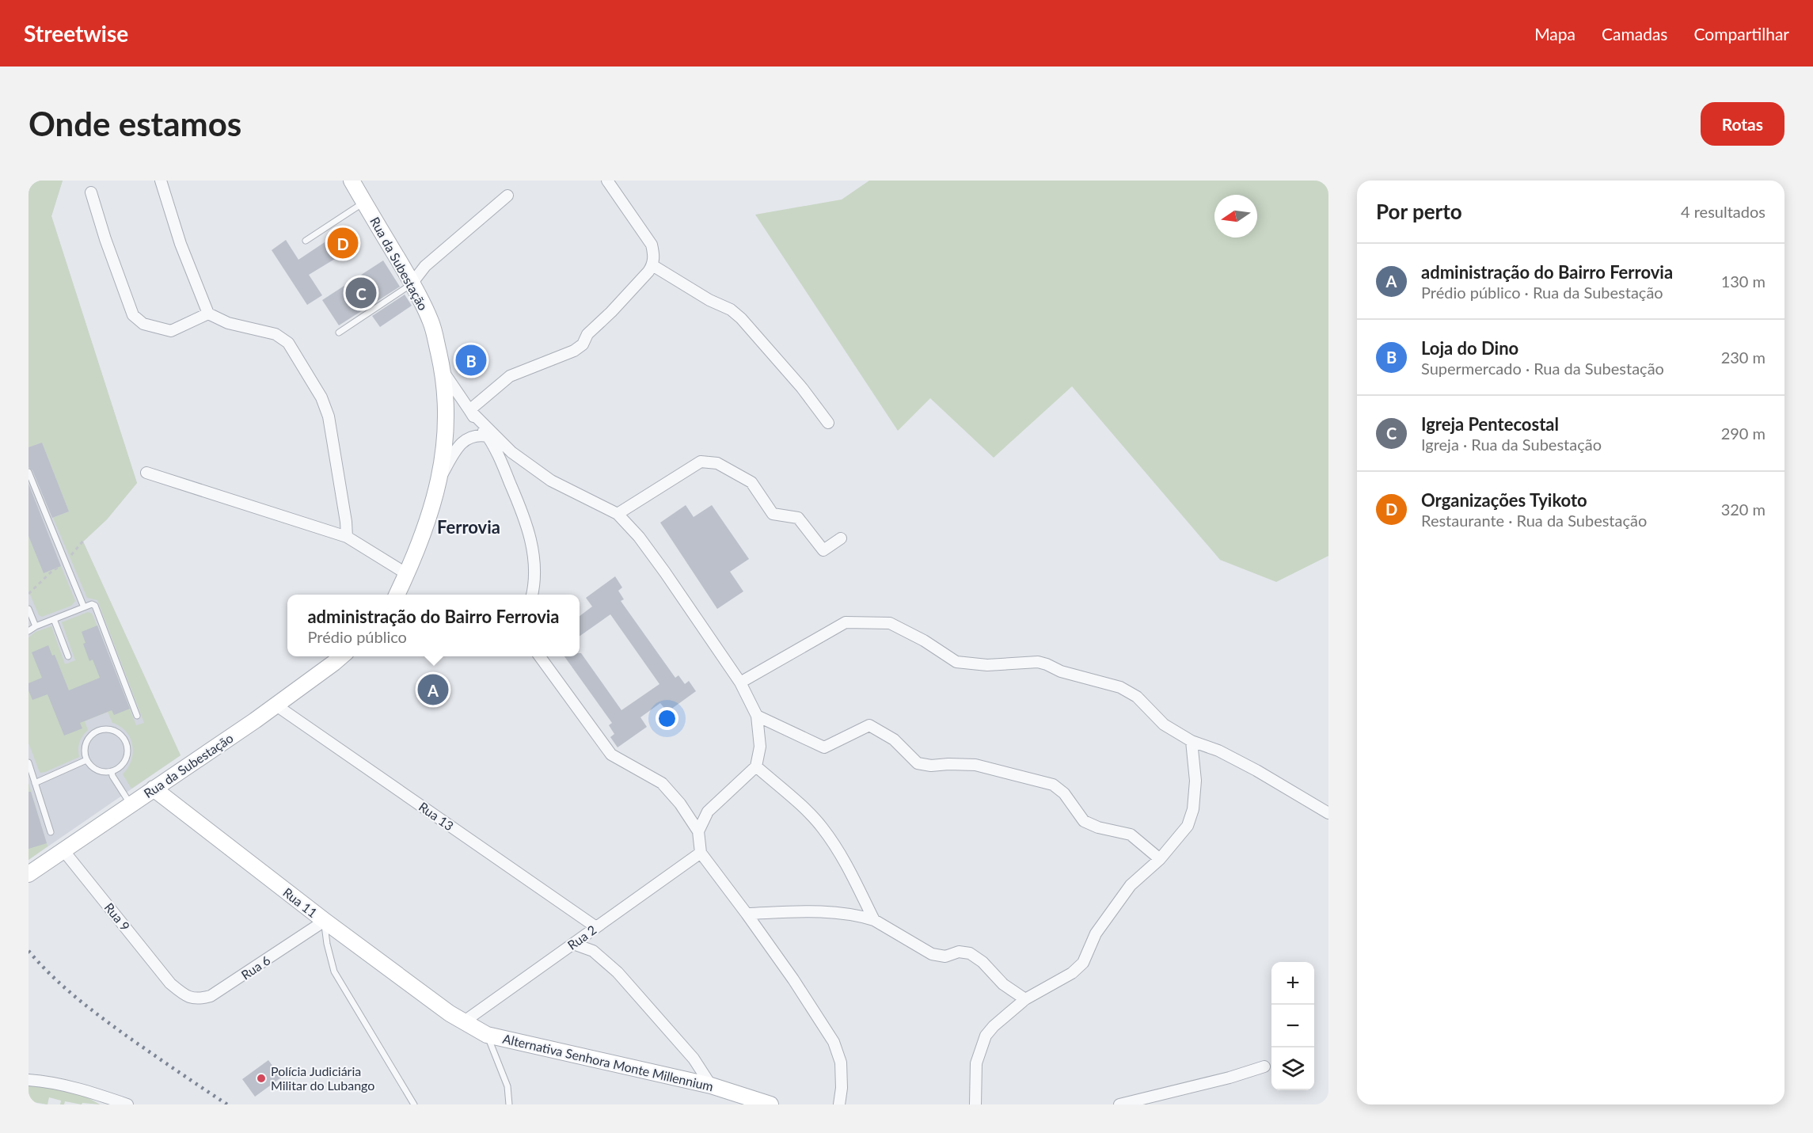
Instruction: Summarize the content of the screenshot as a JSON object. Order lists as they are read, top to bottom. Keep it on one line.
{"streets":{"street":["Rua da Subestação","Rua 13","Rua 11","Rua 9","Rua 2","Rua 6","Alternativa Senhora Monte Millennium"]},"crossings":[["Rua da Subestação","Rua 13"],["Rua da Subestação","Rua 11"],["Rua da Subestação","Rua 9"],["Rua 13","Rua 2"],["Rua 11","Rua 6"],["Rua 11","Alternativa Senhora Monte Millennium"],["Rua 9","Rua 6"],["Rua 2","Alternativa Senhora Monte Millennium"]],"districts":["Ferrovia"],"places":["Polícia Judiciária Militar do Lubango"],"north":"left","page":{"header":"Streetwise","nav":["Mapa","Camadas","Compartilhar"],"buttons":"Rotas","title":"Onde estamos","heading":["Por perto","4 resultados"],"pins":["D","C","B","A"],"list":[{"mark":"A","name":"administração do Bairro Ferrovia","note":"Prédio público · Rua da Subestação","value":"130 m"},{"mark":"B","name":"Loja do Dino","note":"Supermercado · Rua da Subestação","value":"230 m"},{"mark":"C","name":"Igreja Pentecostal","note":"Igreja · Rua da Subestação","value":"290 m"},{"mark":"D","name":"Organizações Tyikoto","note":"Restaurante · Rua da Subestação","value":"320 m"}],"popup":["administração do Bairro Ferrovia","Prédio público"],"map_buttons":["+","−"]}}
